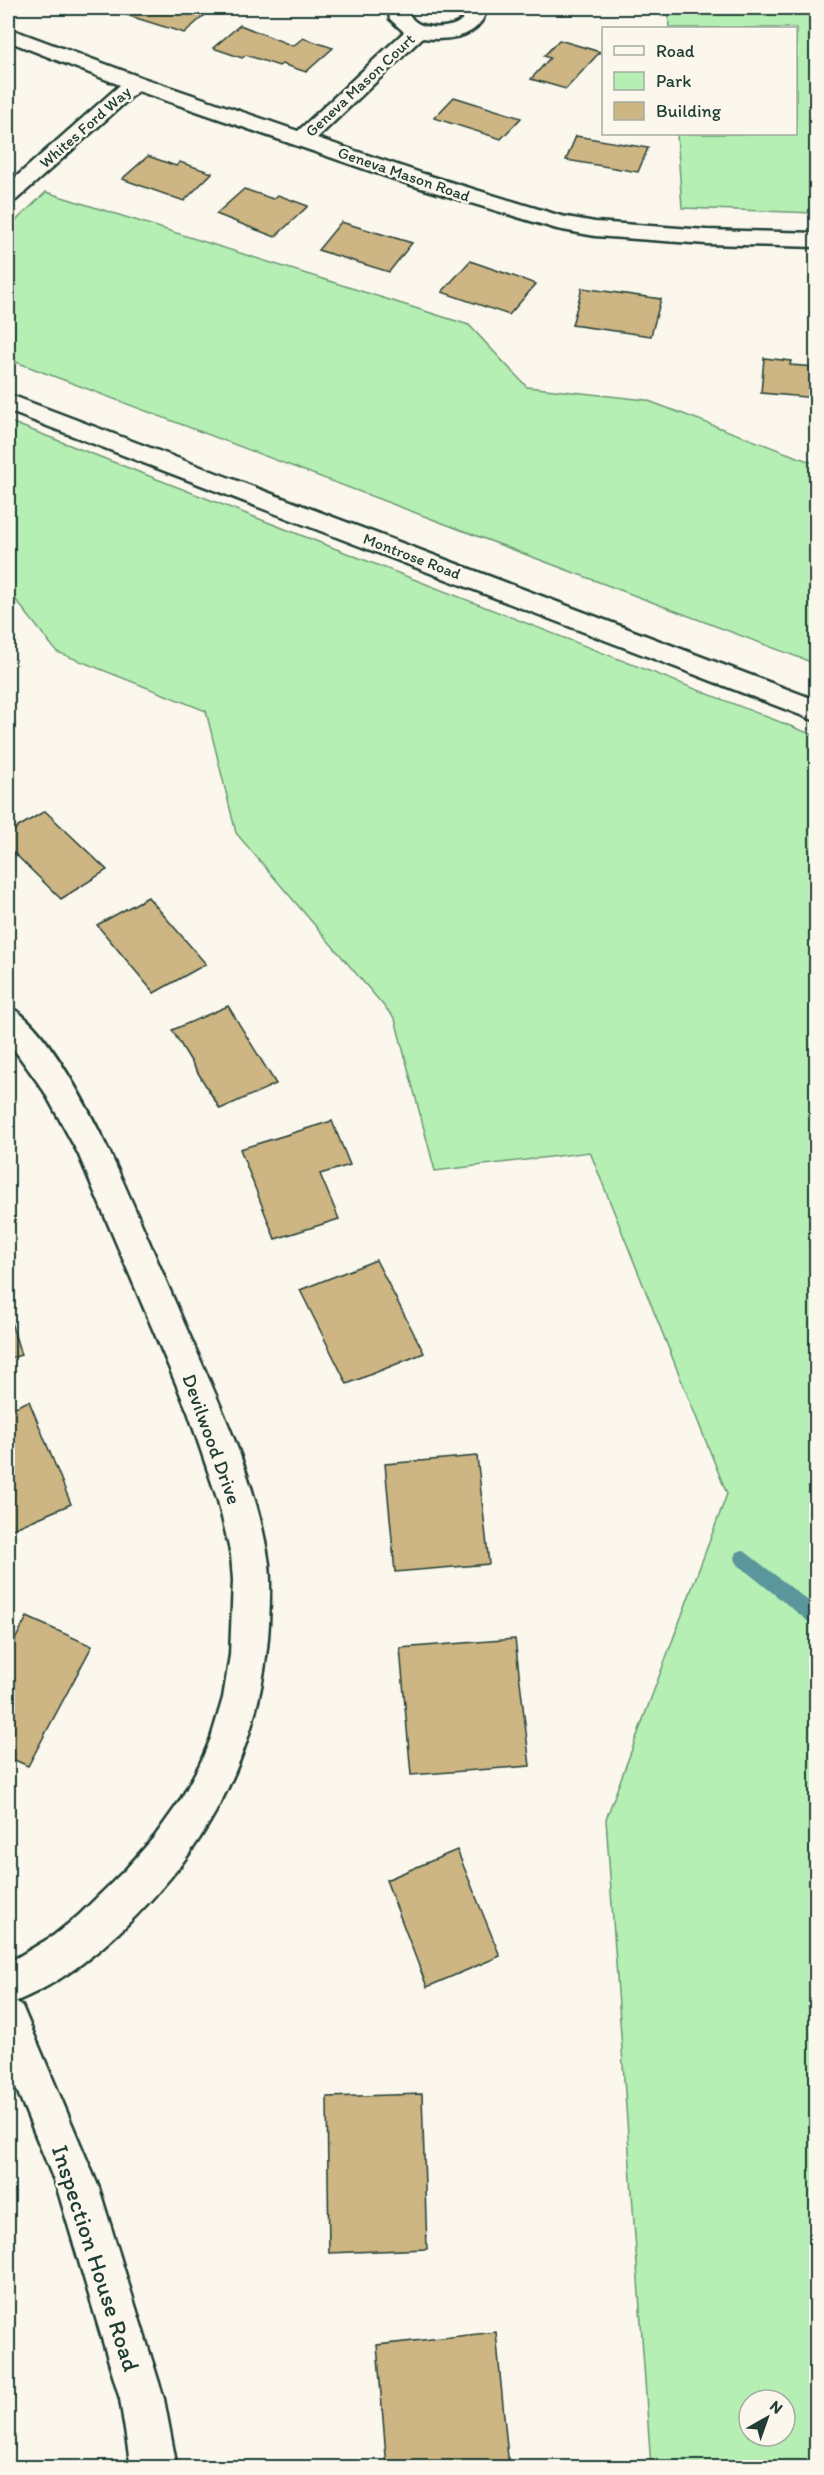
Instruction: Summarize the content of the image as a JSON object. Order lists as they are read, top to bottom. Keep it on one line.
{"streets":{"street":["Geneva Mason Court","Whites Ford Way","Geneva Mason Road","Montrose Road","Devilwood Drive","Inspection House Road"]},"crossings":[["Geneva Mason Court","Geneva Mason Road"],["Whites Ford Way","Geneva Mason Road"]],"legend":["Road","Park","Building"],"north":"top right"}
